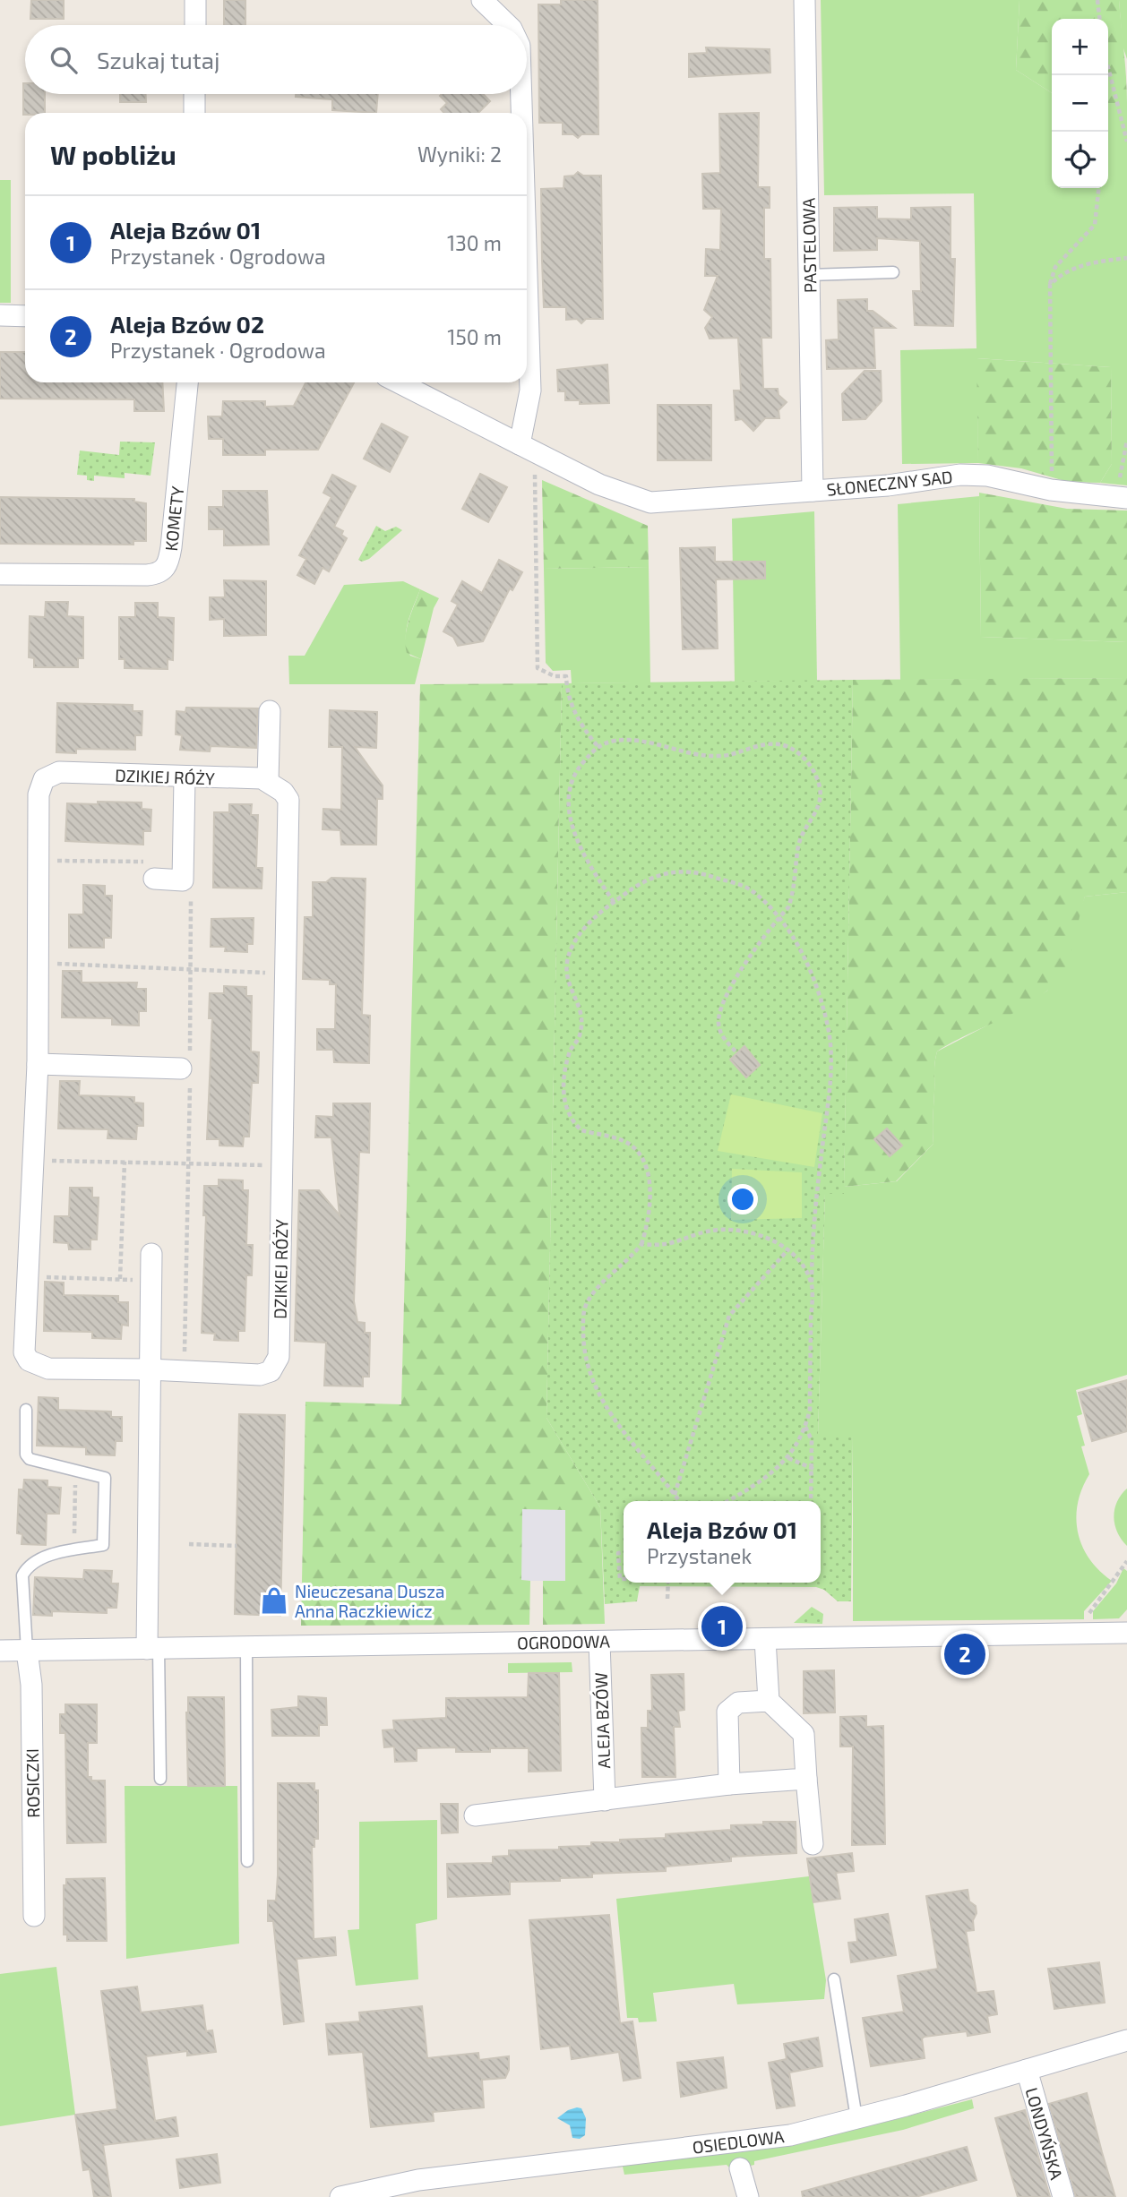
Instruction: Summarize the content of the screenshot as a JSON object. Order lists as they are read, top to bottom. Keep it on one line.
{"streets":{"street":["PASTELOWA","SŁONECZNY SAD","KOMETY","DZIKIEJ RÓŻY","OGRODOWA","ALEJA BZÓW","ROSICZKI","LONDYŃSKA","OSIEDLOWA"]},"crossings":[["PASTELOWA","SŁONECZNY SAD"],["OGRODOWA","ALEJA BZÓW"],["OGRODOWA","ROSICZKI"],["LONDYŃSKA","OSIEDLOWA"]],"places":{"shop":["Nieuczesana Dusza Anna Raczkiewicz"]},"page":{"map_buttons":["+","−"],"search":"Szukaj tutaj","heading":["W pobliżu","Wyniki: 2"],"list":[{"mark":"1","name":"Aleja Bzów 01","note":"Przystanek · Ogrodowa","value":"130 m"},{"mark":"2","name":"Aleja Bzów 02","note":"Przystanek · Ogrodowa","value":"150 m"}],"popup":["Aleja Bzów 01","Przystanek"],"pins":["1","2"]}}
